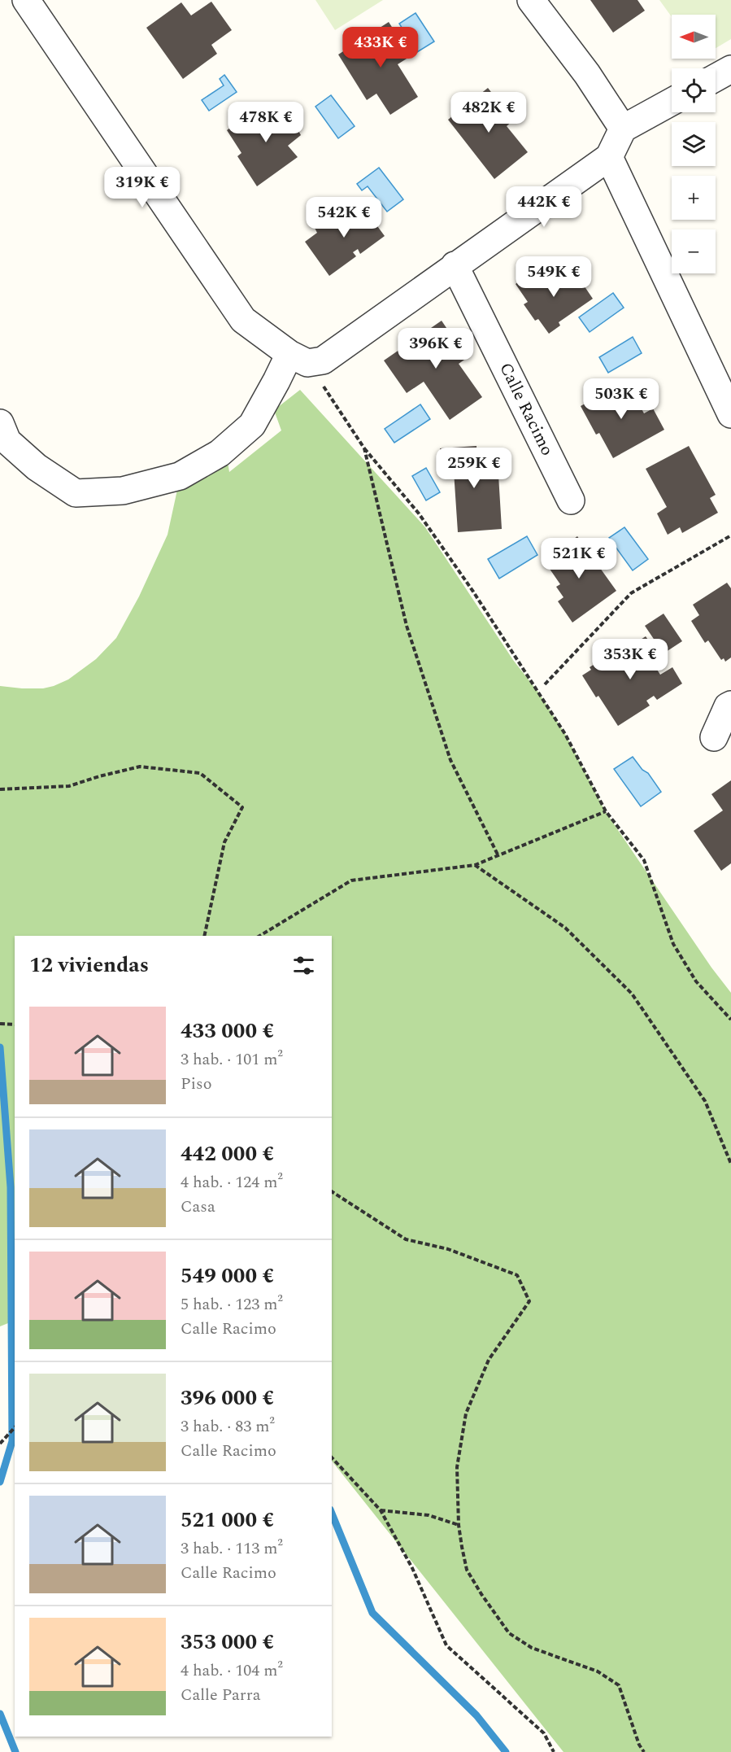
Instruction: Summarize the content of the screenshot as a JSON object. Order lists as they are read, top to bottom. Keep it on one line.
{"streets":{"street":["Calle Racimo"]},"north":"left","page":{"map_buttons":["+","−"],"price":["433K €","482K €","478K €","319K €","442K €","542K €","549K €","396K €","503K €","259K €","521K €","353K €"],"heading":"12 viviendas","list":[{"name":"433 000 €","note":"3 hab. · 101 m² · Piso"},{"name":"442 000 €","note":"4 hab. · 124 m² · Casa"},{"name":"549 000 €","note":"5 hab. · 123 m² · Calle Racimo"},{"name":"396 000 €","note":"3 hab. · 83 m² · Calle Racimo"},{"name":"521 000 €","note":"3 hab. · 113 m² · Calle Racimo"},{"name":"353 000 €","note":"4 hab. · 104 m² · Calle Parra"}]}}
